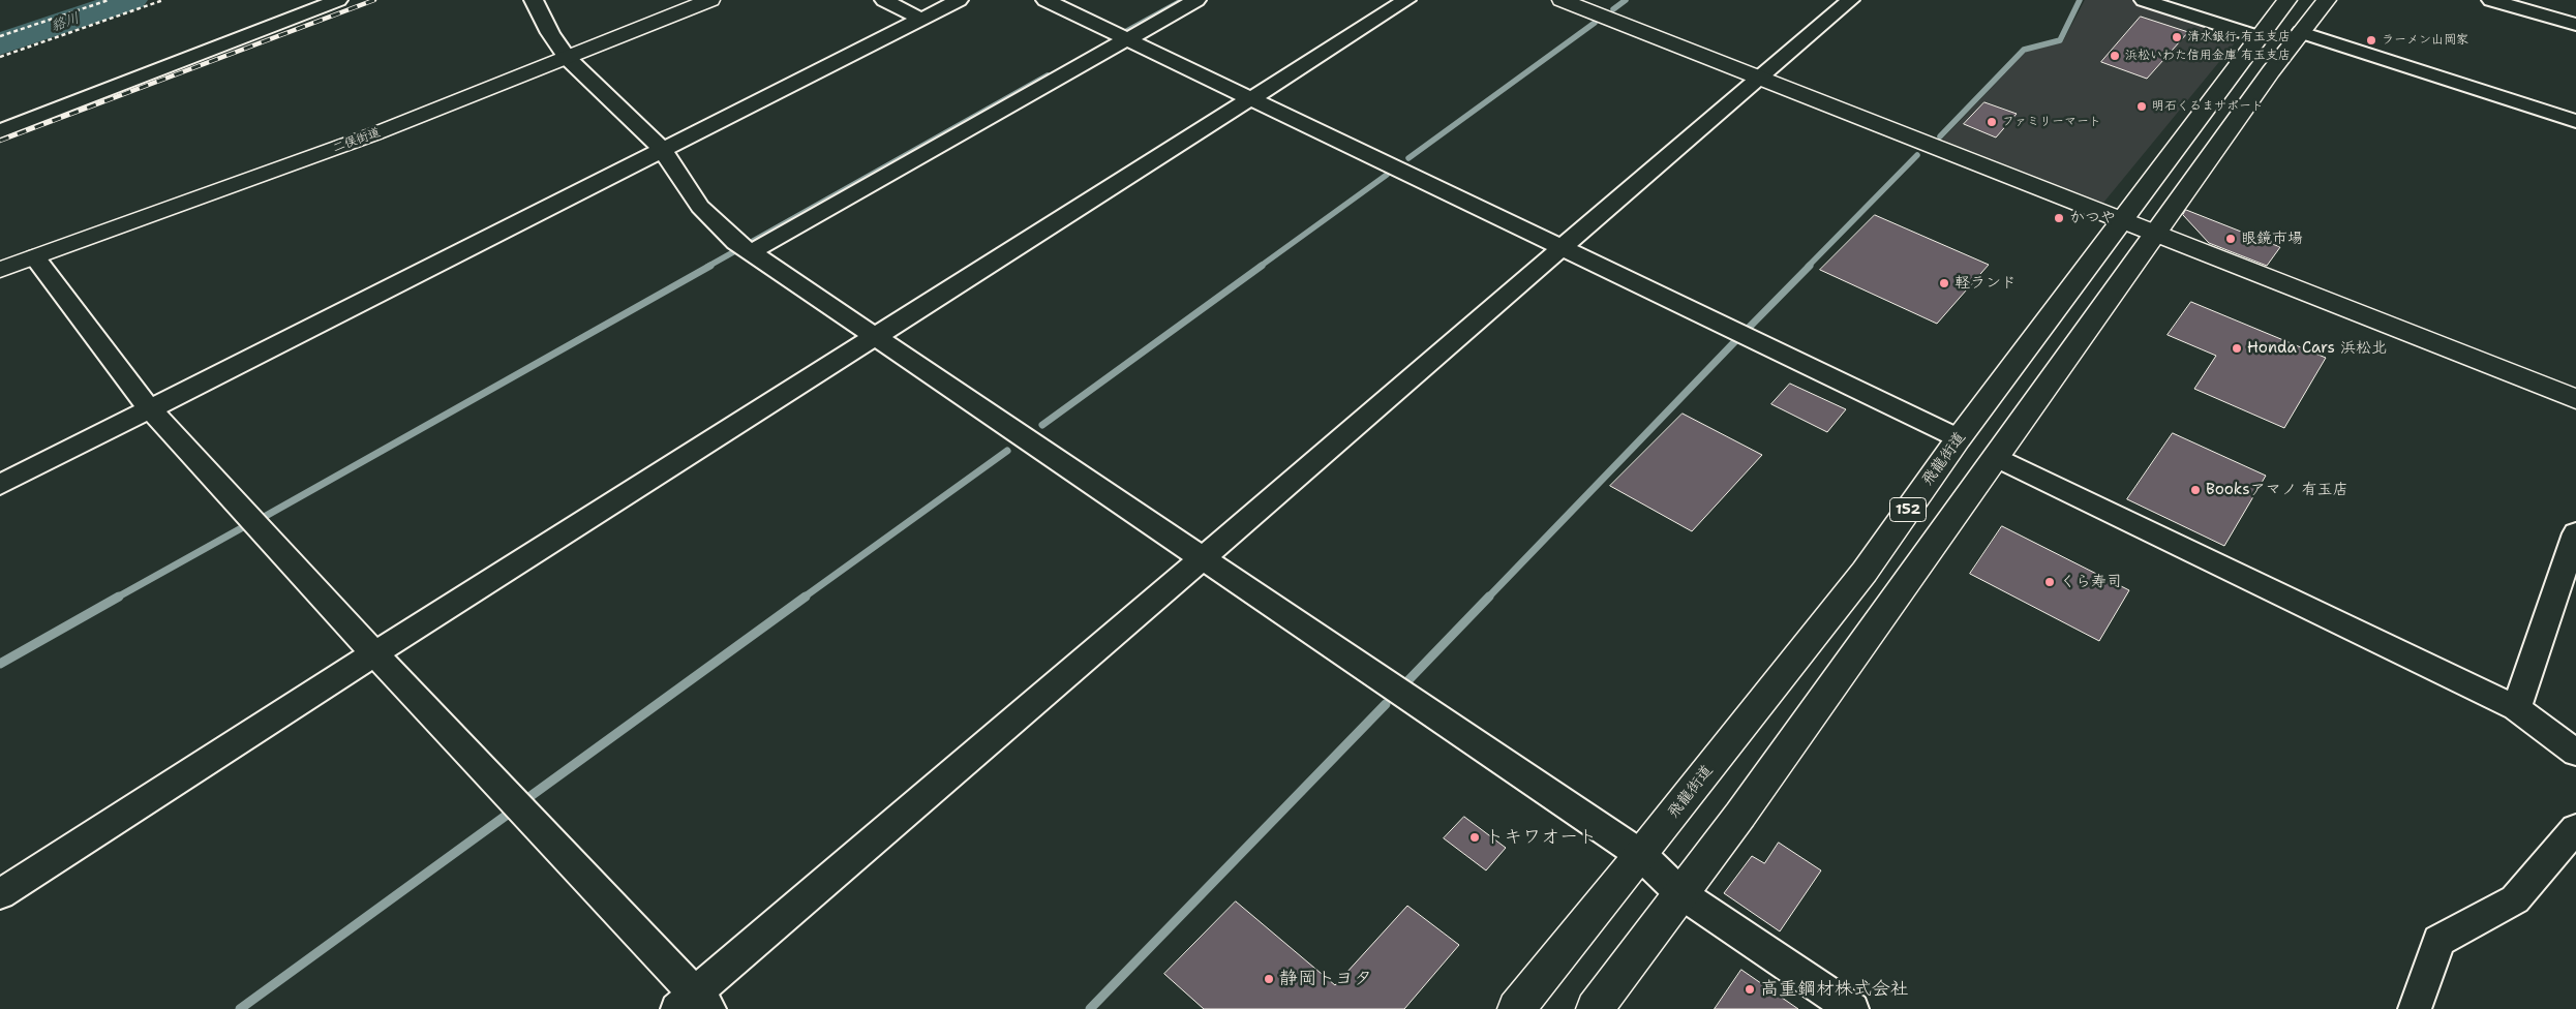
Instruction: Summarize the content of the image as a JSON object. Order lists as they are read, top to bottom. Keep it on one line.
{"streets":{"main road":["二俣街道","飛龍街道","152"]},"water":["貉川"],"places":["清水銀行 有玉支店","ラーメン山岡家","浜松いわた信用金庫 有玉支店","明石くるまサポート","ファミリーマート","かつや","眼鏡市場","軽ランド","Honda Cars 浜松北","Booksアマノ 有玉店","くら寿司","トキワオート","静岡トヨタ","高重鋼材株式会社"]}
